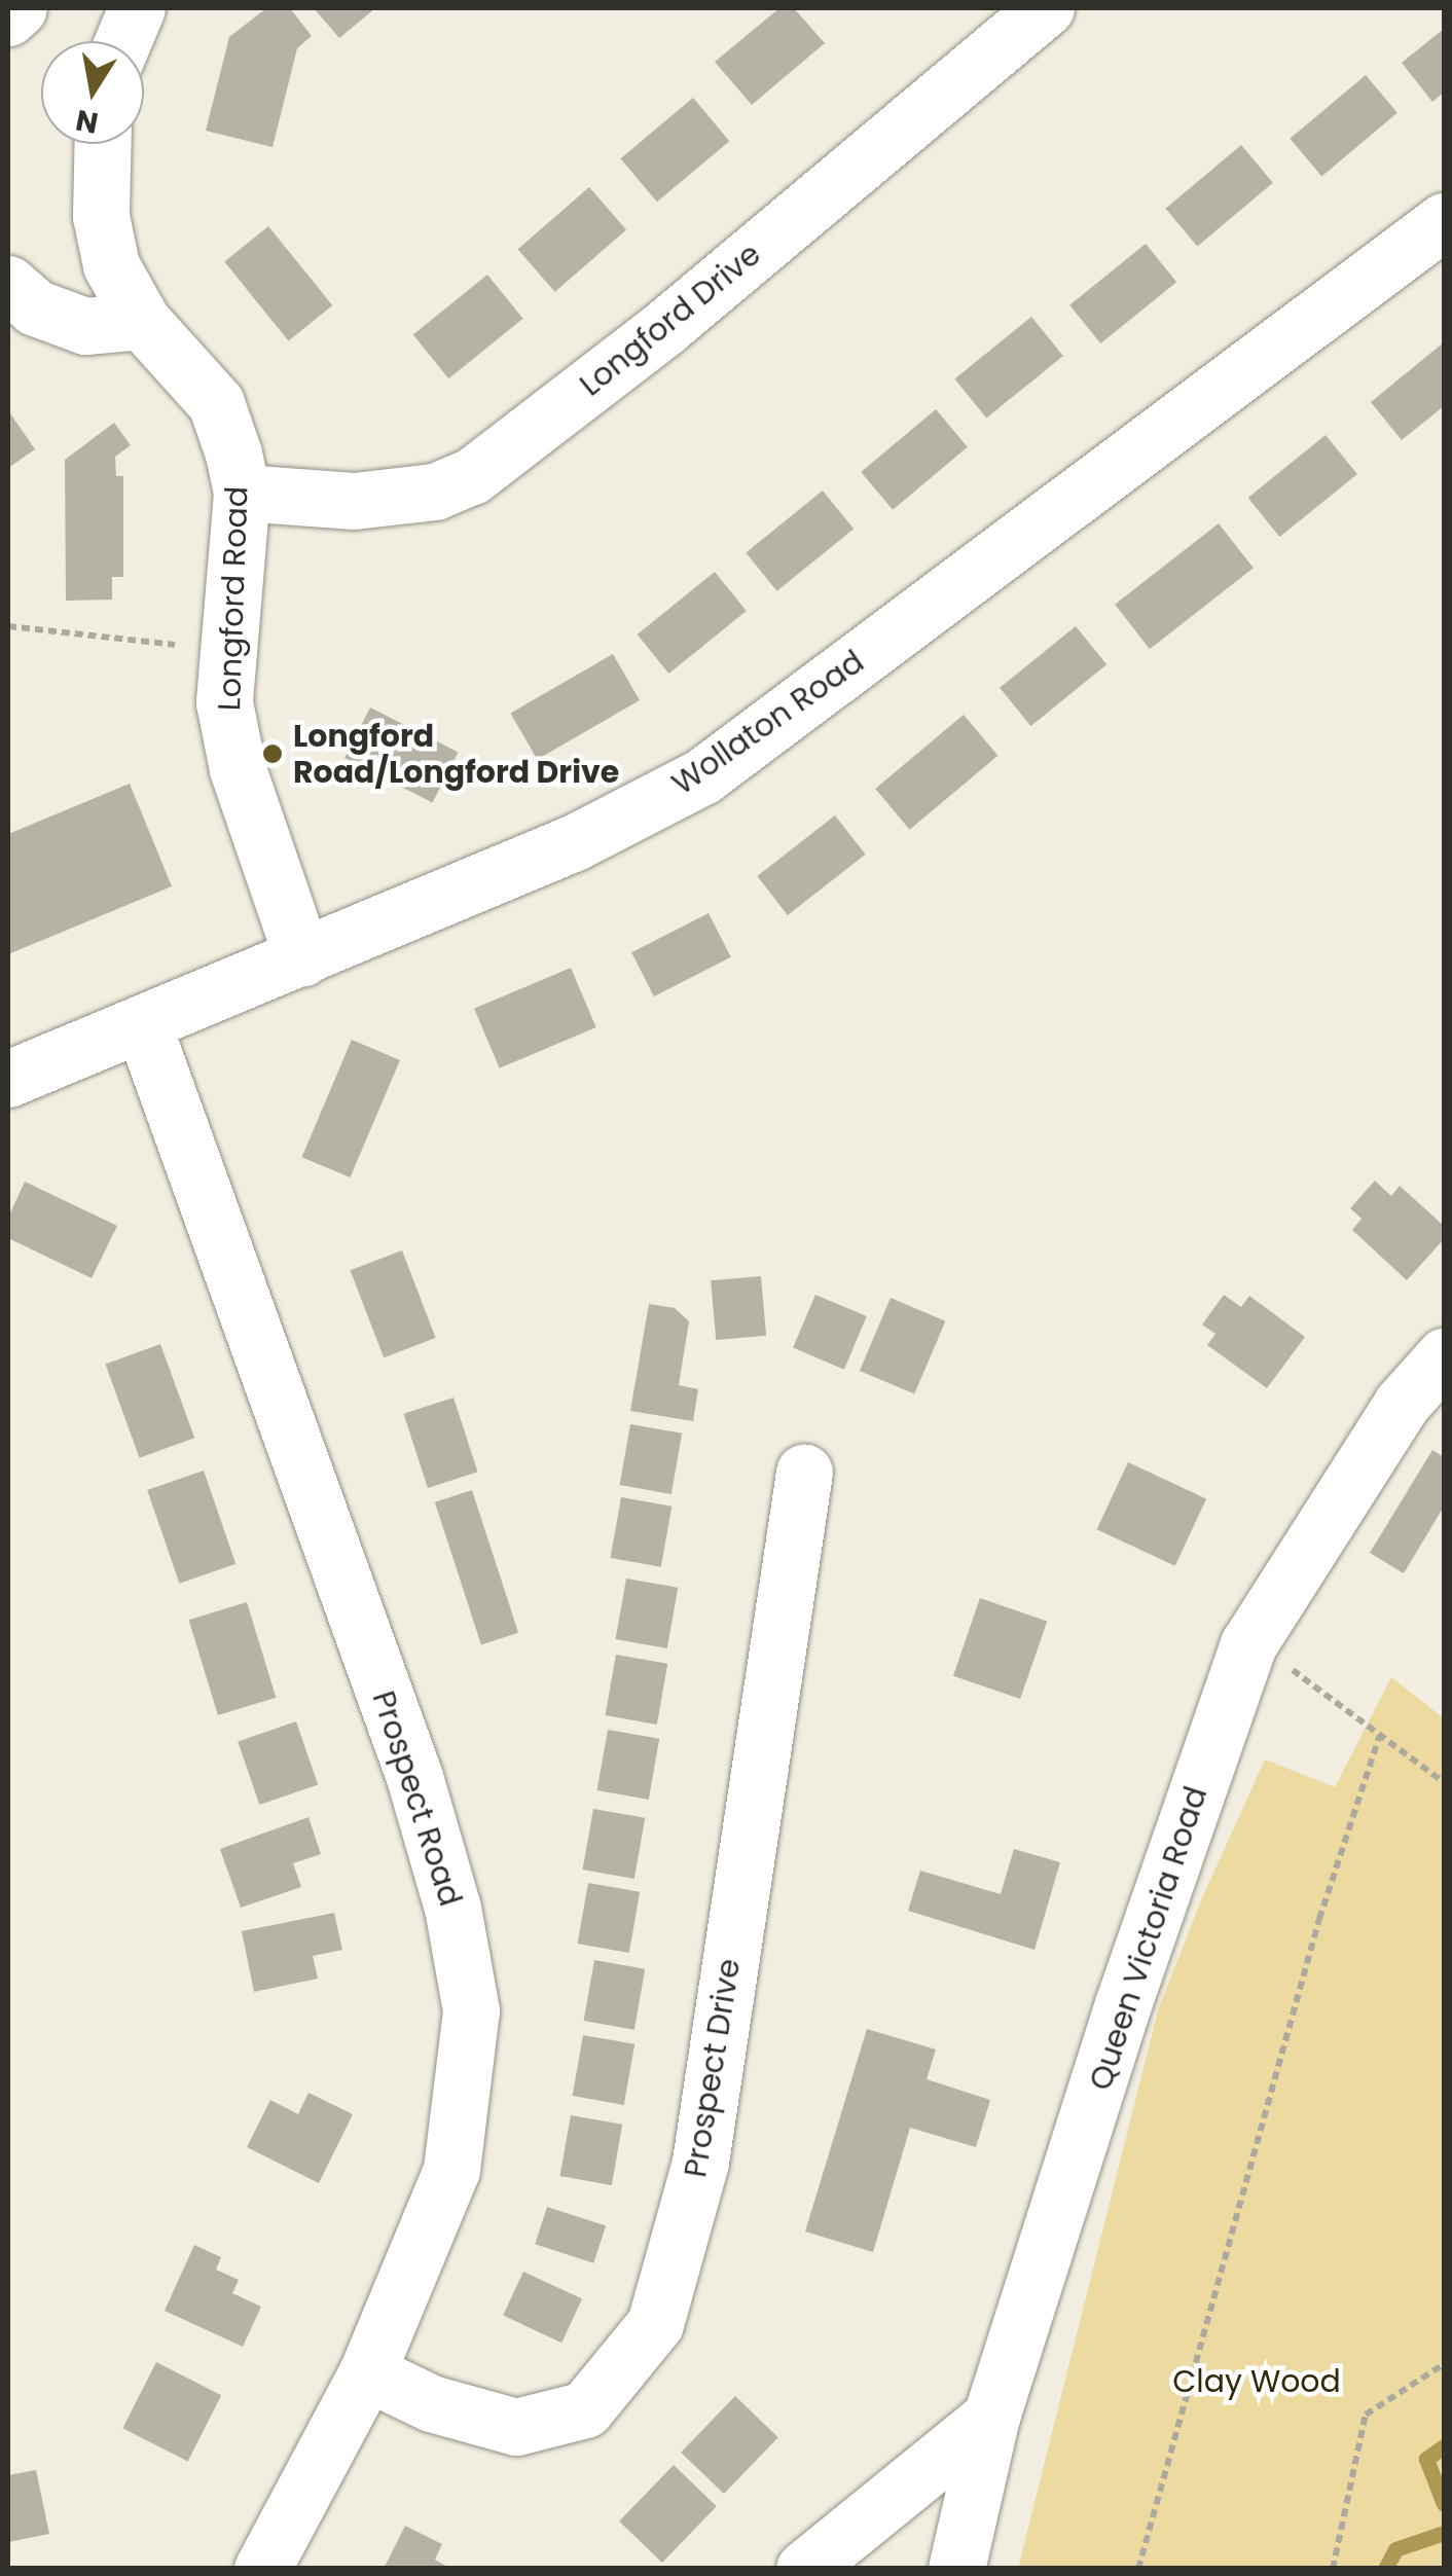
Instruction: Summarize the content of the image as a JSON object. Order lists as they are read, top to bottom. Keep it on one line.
{"streets":{"street":["Longford Drive","Longford Road","Wollaton Road","Prospect Road","Queen Victoria Road","Prospect Drive"]},"crossings":[["Longford Drive","Longford Road"],["Longford Road","Wollaton Road"],["Wollaton Road","Prospect Road"],["Prospect Road","Prospect Drive"]],"parks":["Clay Wood"],"places":["Longford Road/Longford Drive"],"north":"bottom"}
